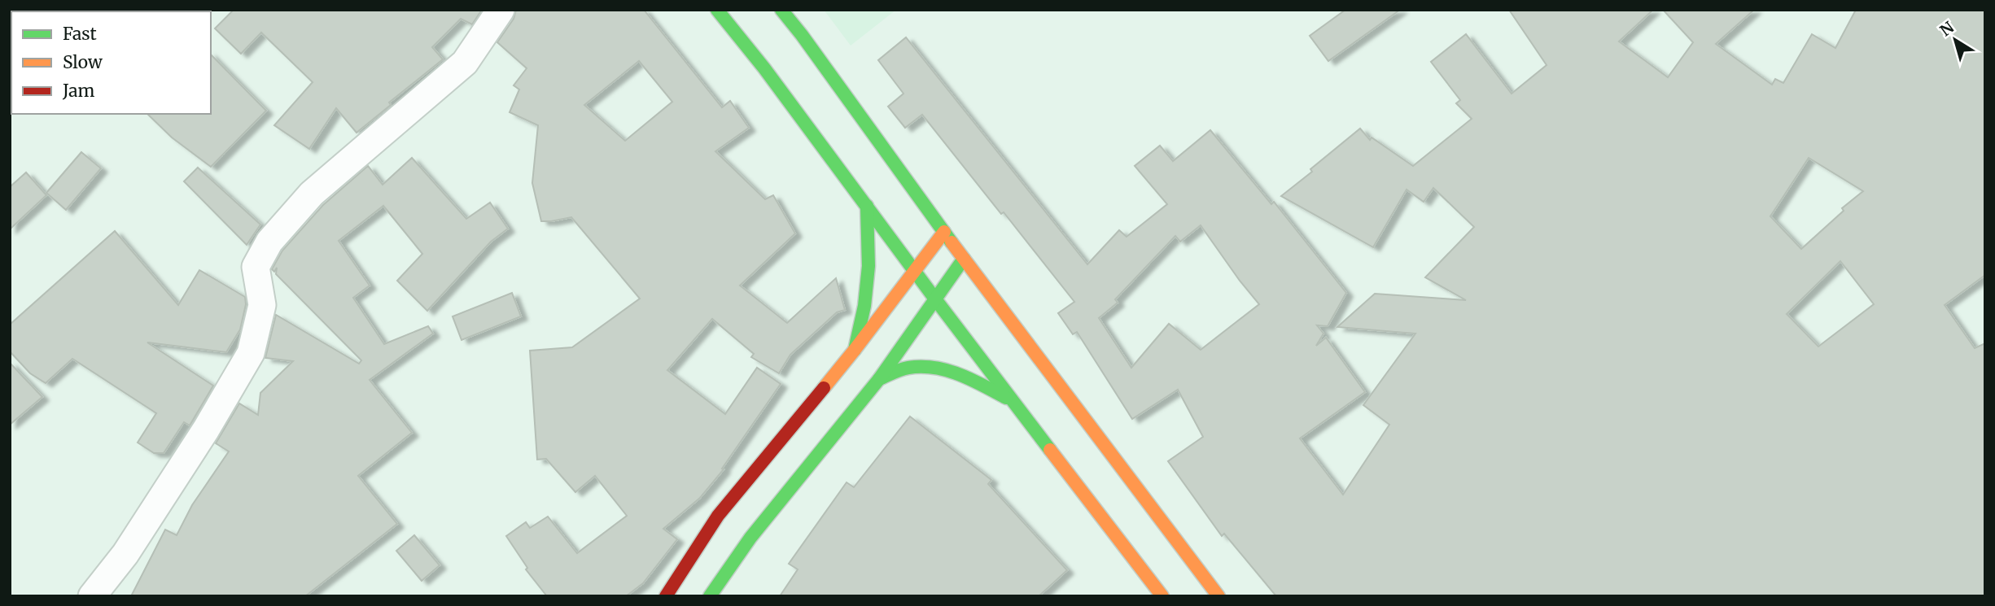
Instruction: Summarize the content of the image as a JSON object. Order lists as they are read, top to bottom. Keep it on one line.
{"legend":["Fast","Slow","Jam"],"north":"top left"}
